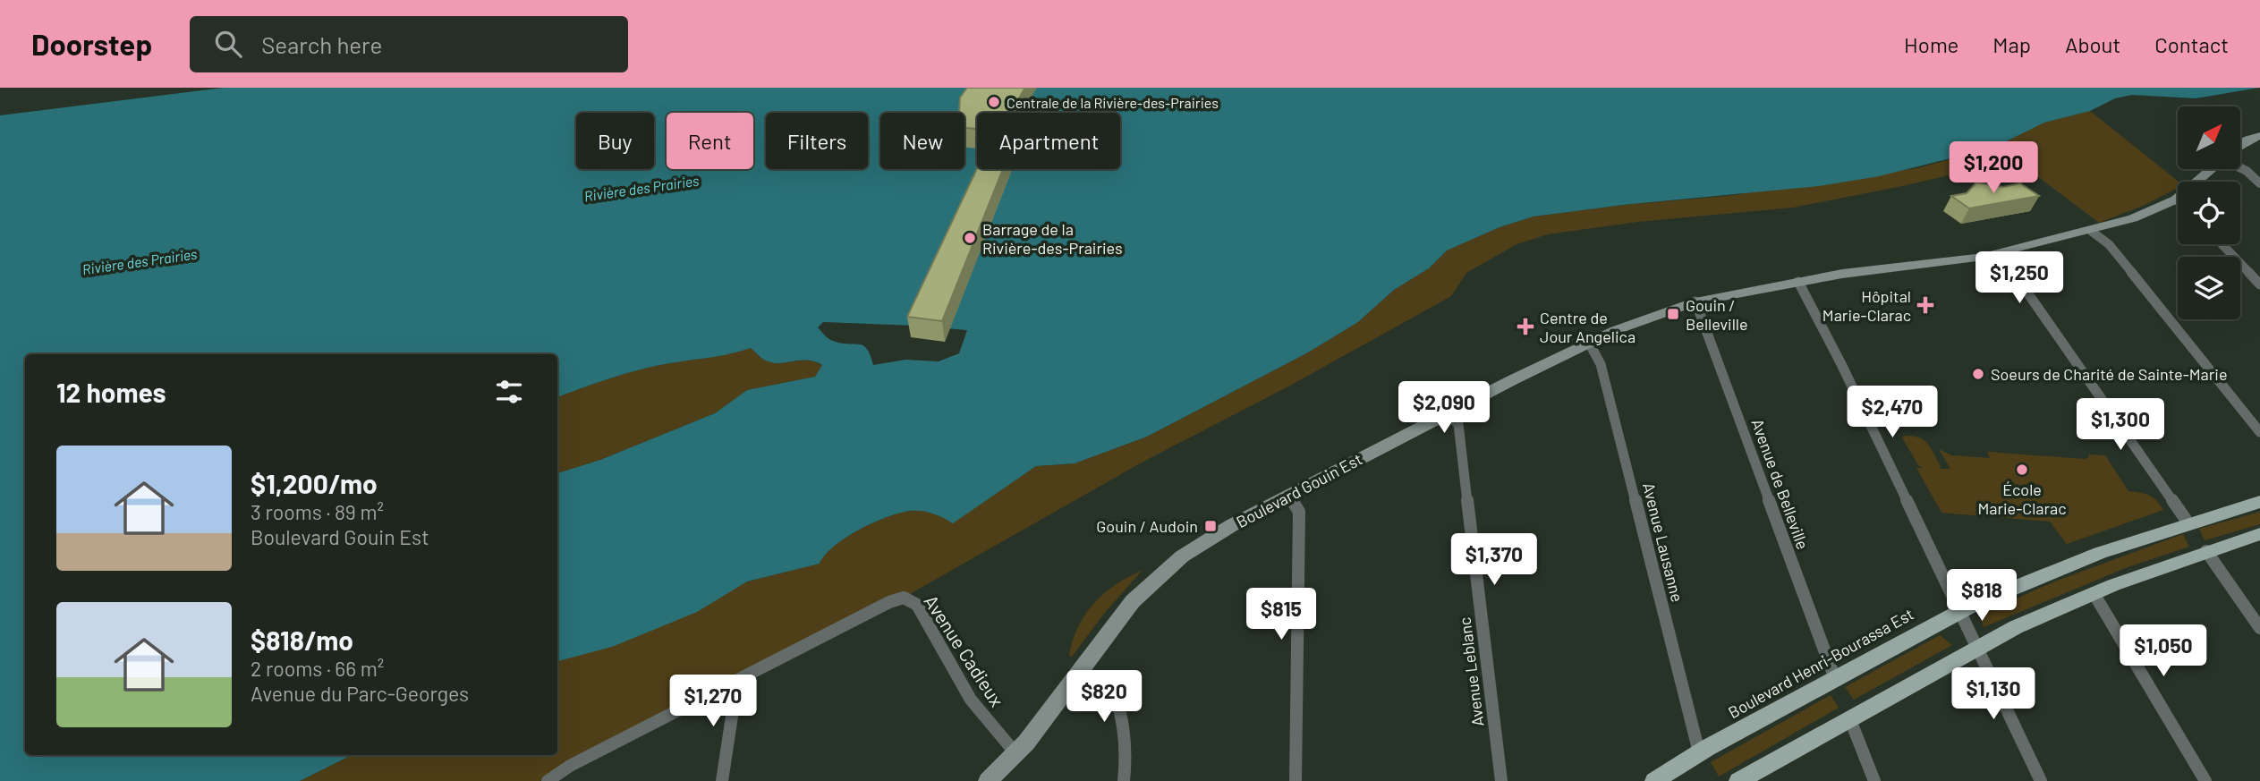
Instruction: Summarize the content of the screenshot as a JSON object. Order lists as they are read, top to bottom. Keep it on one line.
{"streets":{"main road":["Boulevard Henri-Bourassa Est"],"street":["Avenue de Belleville","Boulevard Gouin Est","Avenue Lausanne","Avenue Cadieux","Avenue Leblanc"]},"crossings":[["Avenue de Belleville","Boulevard Gouin Est"],["Avenue de Belleville","Boulevard Henri-Bourassa Est"],["Boulevard Gouin Est","Avenue Lausanne"],["Boulevard Gouin Est","Avenue Cadieux"],["Boulevard Gouin Est","Avenue Leblanc"],["Avenue Lausanne","Boulevard Henri-Bourassa Est"]],"water":["Rivière des Prairies"],"places":{"other":["Centrale de la Rivière-des-Prairies","Barrage de la Rivière-des-Prairies","Soeurs de Charité de Sainte-Marie","École Marie-Clarac"],"health":["Hôpital Marie-Clarac","Centre de Jour Angelica"],"transit":["Gouin / Belleville","Gouin / Audoin"]},"north":"top right","page":{"header":"Doorstep","search":"Search here","nav":["Home","Map","About","Contact"],"chip":["Buy","Rent","Filters","New","Apartment"],"price":["$1,200","$1,250","$2,090","$2,470","$1,300","$1,370","$818","$815","$1,050","$1,130","$820","$1,270"],"heading":"12 homes","list":[{"name":"$1,200/mo","note":"3 rooms · 89 m² · Boulevard Gouin Est"},{"name":"$818/mo","note":"2 rooms · 66 m² · Avenue du Parc-Georges"}]}}
